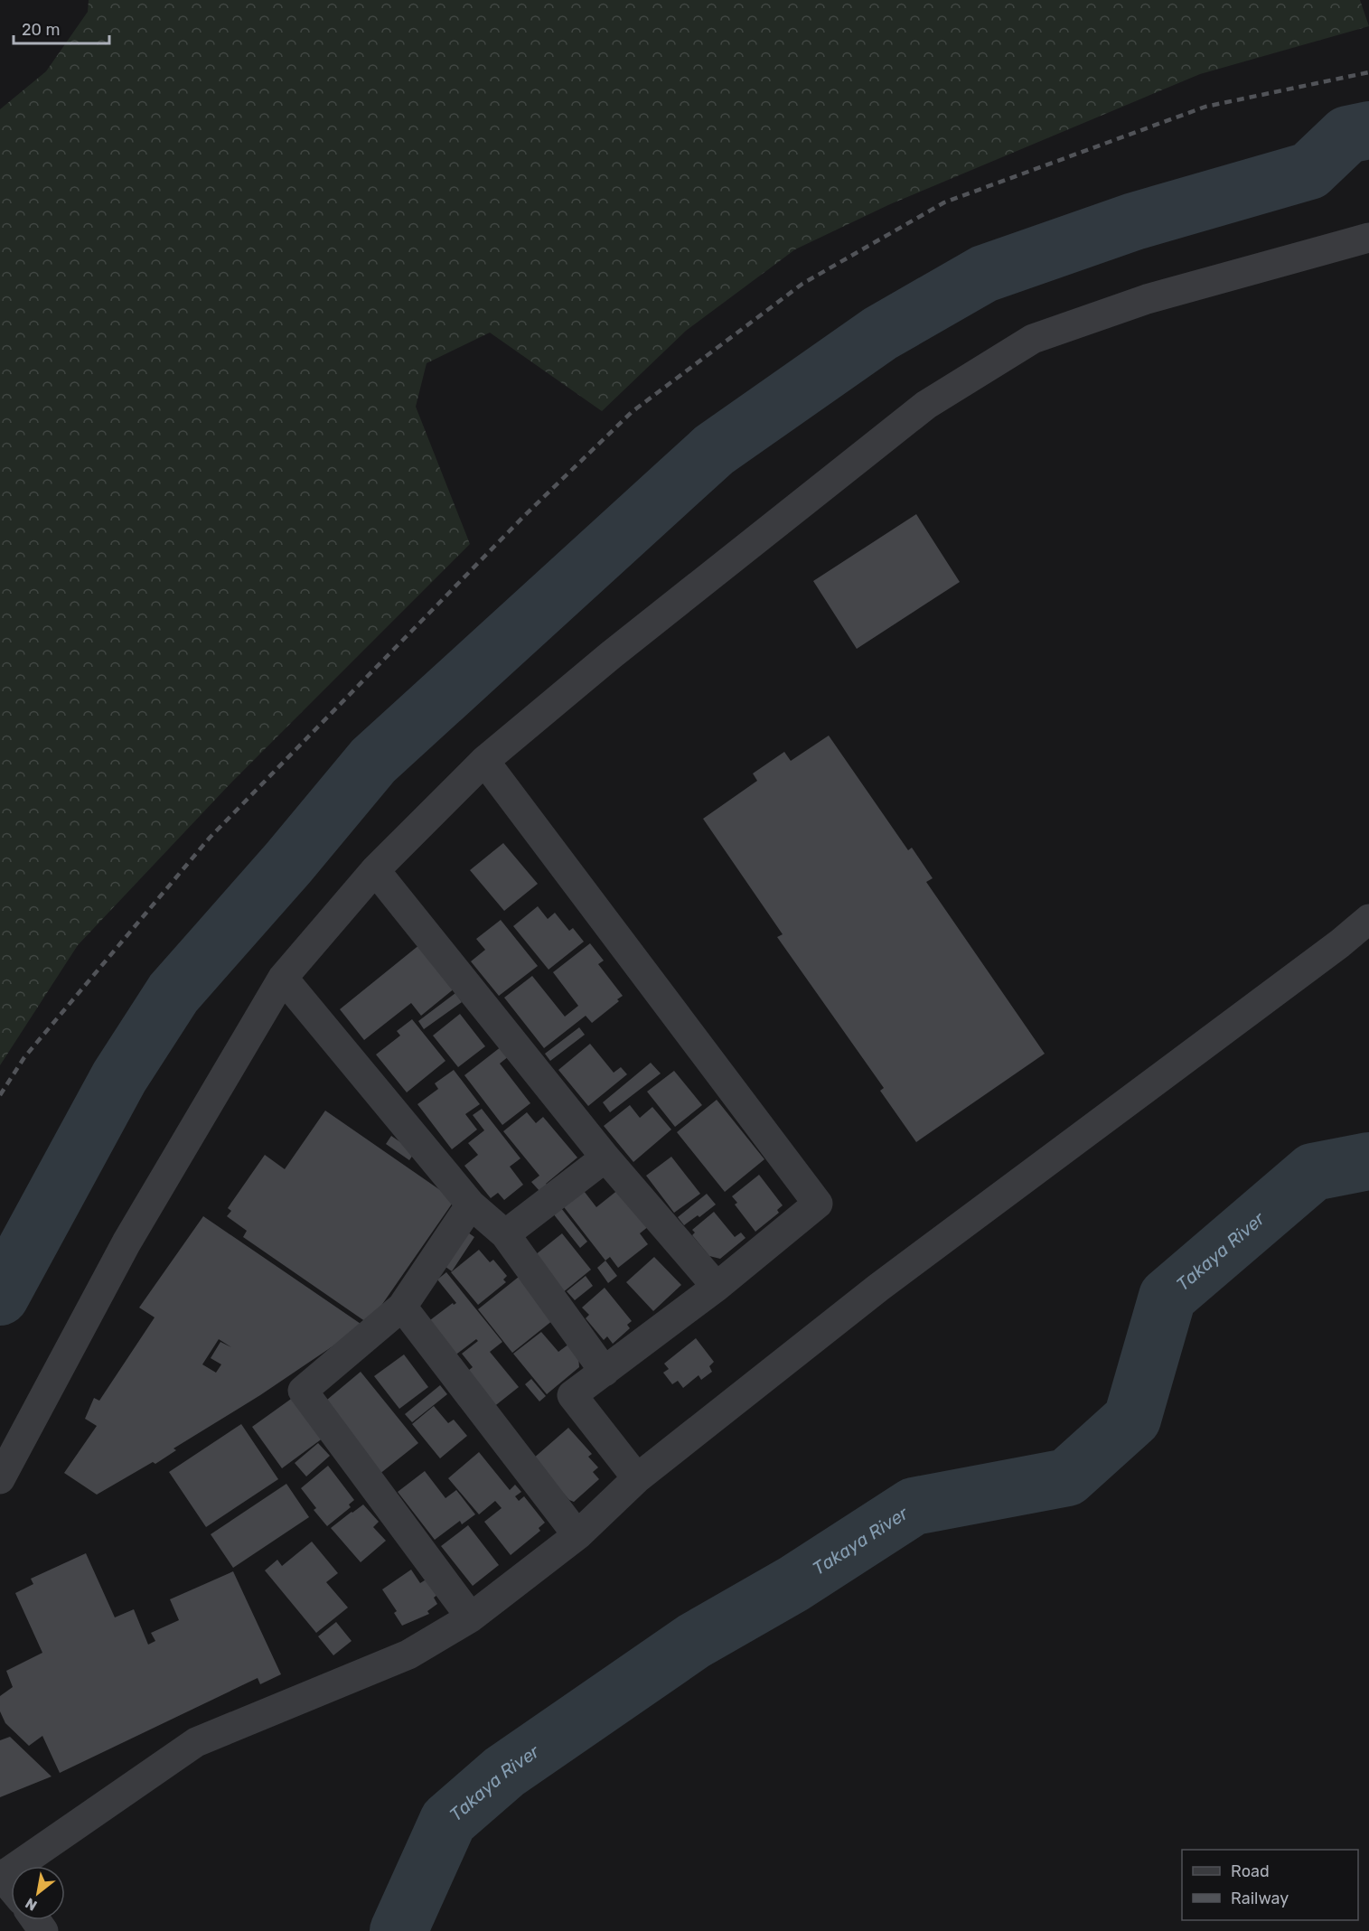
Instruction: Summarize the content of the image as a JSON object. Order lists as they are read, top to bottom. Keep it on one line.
{"water":["Takaya River"],"legend":["Road","Railway"],"scale_bar":"20 m","north":"bottom left"}
